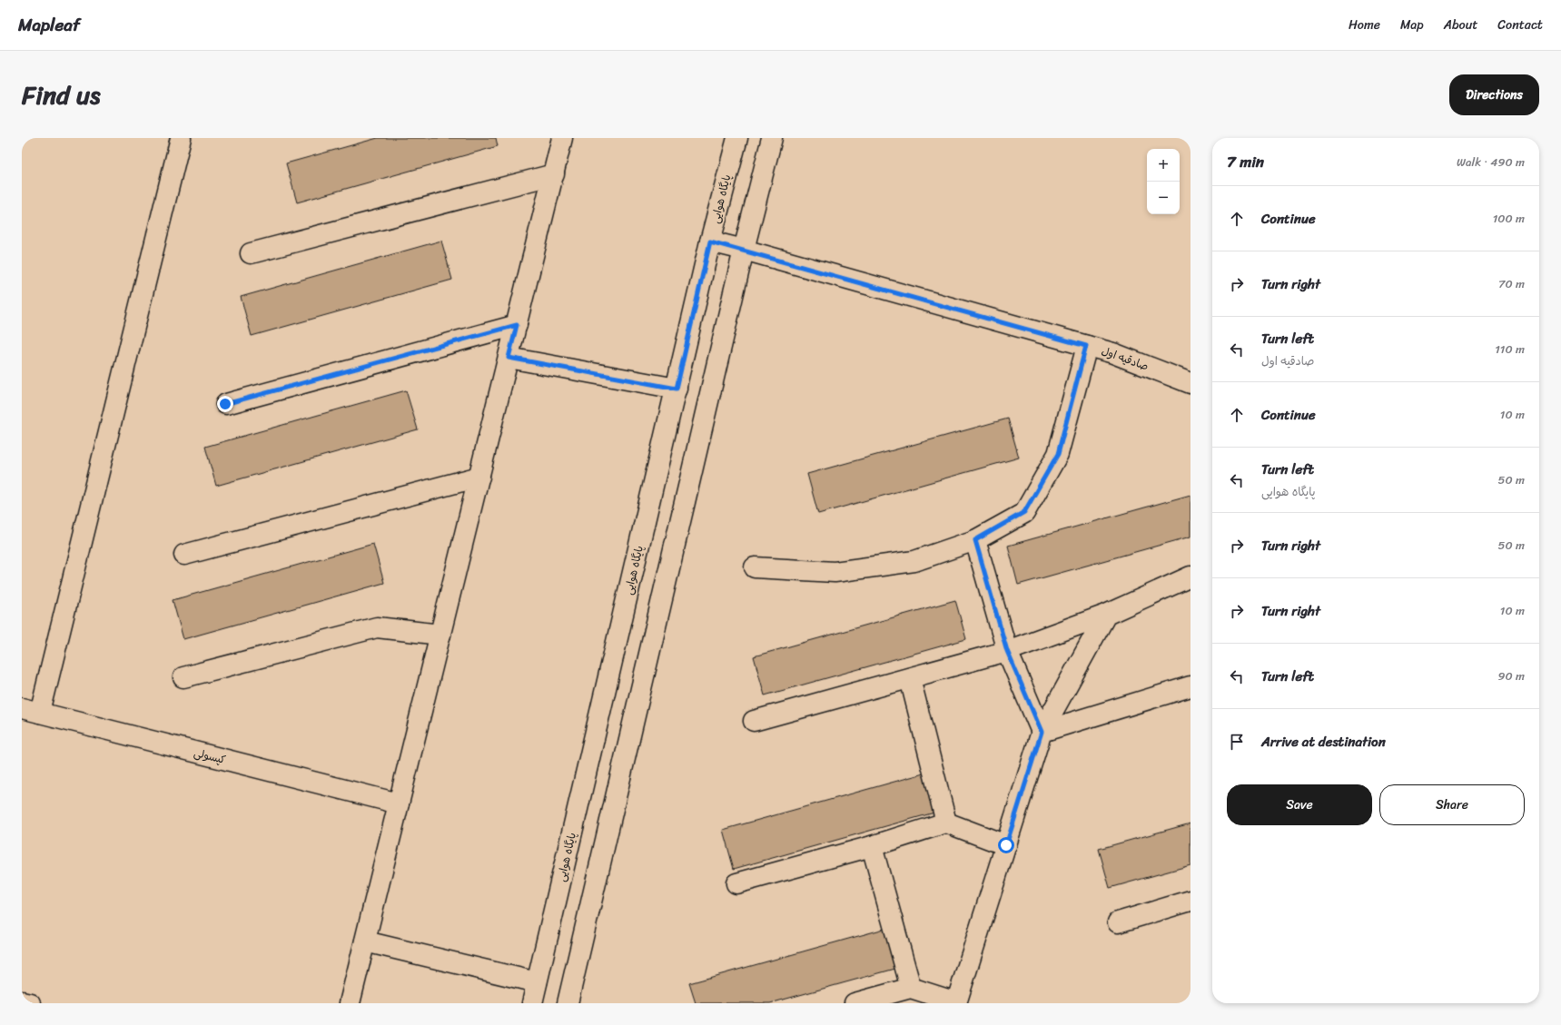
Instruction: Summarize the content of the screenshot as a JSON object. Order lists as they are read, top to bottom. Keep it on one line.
{"streets":{"street":["پایگاه هوایی","صادقیه اول","کپسولی"]},"crossings":[["پایگاه هوایی","صادقیه اول"]],"page":{"header":"Mapleaf","nav":["Home","Map","About","Contact"],"title":"Find us","buttons":["Directions",["Save","Share"]],"heading":["7 min","Walk · 490 m"],"map_buttons":["+","−"],"list":[["Continue","100 m"],["Turn right","70 m"],["Turn left","صادقیه اول","110 m"],["Continue","10 m"],["Turn left","پایگاه هوایی","50 m"],["Turn right","50 m"],["Turn right","10 m"],["Turn left","90 m"],"Arrive at destination"]}}
